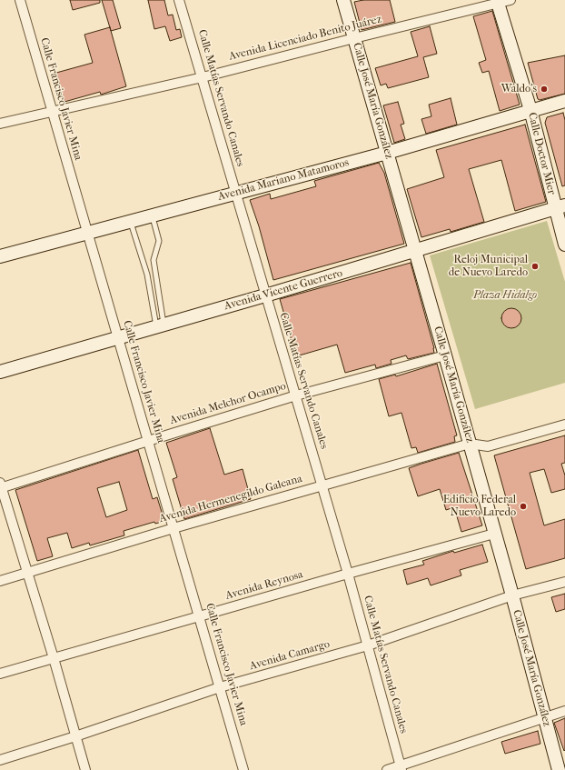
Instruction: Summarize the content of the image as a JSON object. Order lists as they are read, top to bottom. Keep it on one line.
{"streets":{"main road":["Calle José María González","Calle Doctor Mier","Avenida Mariano Matamoros","Avenida Vicente Guerrero"],"street":["Avenida Licenciado Benito Juárez","Calle Matías Servando Canales","Calle Francisco Javier Mina","Avenida Melchor Ocampo","Avenida Hermenegildo Galeana","Avenida Reynosa","Avenida Camargo"]},"crossings":[["Avenida Licenciado Benito Juárez","Calle Matías Servando Canales"],["Avenida Licenciado Benito Juárez","Calle Francisco Javier Mina"],["Avenida Licenciado Benito Juárez","Calle José María González"],["Avenida Licenciado Benito Juárez","Calle Doctor Mier"],["Calle Matías Servando Canales","Avenida Mariano Matamoros"],["Calle Matías Servando Canales","Avenida Vicente Guerrero"],["Calle Matías Servando Canales","Avenida Melchor Ocampo"],["Calle Matías Servando Canales","Avenida Hermenegildo Galeana"],["Calle Matías Servando Canales","Avenida Reynosa"],["Calle Matías Servando Canales","Avenida Camargo"],["Calle Francisco Javier Mina","Avenida Mariano Matamoros"],["Calle Francisco Javier Mina","Avenida Vicente Guerrero"],["Calle Francisco Javier Mina","Avenida Melchor Ocampo"],["Calle Francisco Javier Mina","Avenida Hermenegildo Galeana"],["Calle Francisco Javier Mina","Avenida Reynosa"],["Calle Francisco Javier Mina","Avenida Camargo"],["Calle José María González","Avenida Mariano Matamoros"],["Calle José María González","Avenida Vicente Guerrero"],["Calle José María González","Avenida Melchor Ocampo"],["Calle José María González","Avenida Hermenegildo Galeana"],["Calle José María González","Avenida Reynosa"],["Calle José María González","Avenida Camargo"],["Calle Doctor Mier","Avenida Mariano Matamoros"],["Calle Doctor Mier","Avenida Vicente Guerrero"]],"parks":["Plaza Hidalgo"],"places":["Waldo's","Reloj Municipal de Nuevo Laredo","Edificio Federal Nuevo Laredo"]}
